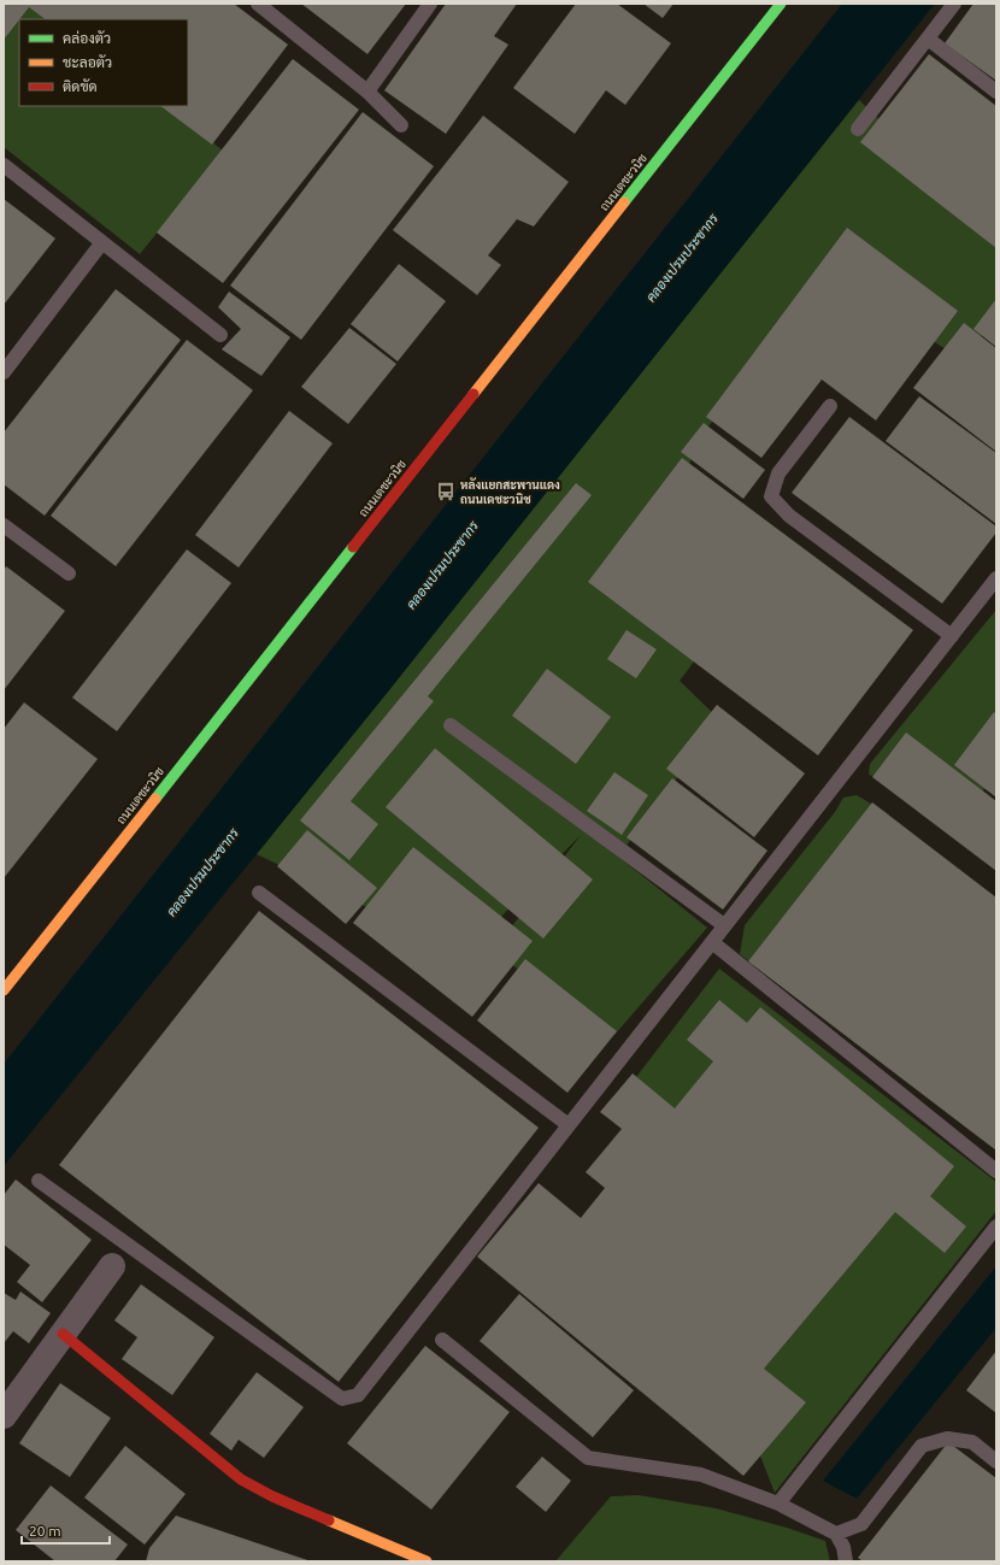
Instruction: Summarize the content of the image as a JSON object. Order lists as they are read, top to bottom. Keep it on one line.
{"streets":{"main road":["ถนนเตชะวนิช"]},"water":["คลองเปรมประชากร"],"places":{"bus stop":["หลังแยกสะพานแดง ถนนเดชะวนิช"]},"legend":["คล่องตัว","ชะลอตัว","ติดขัด"],"scale_bar":"20 m"}
